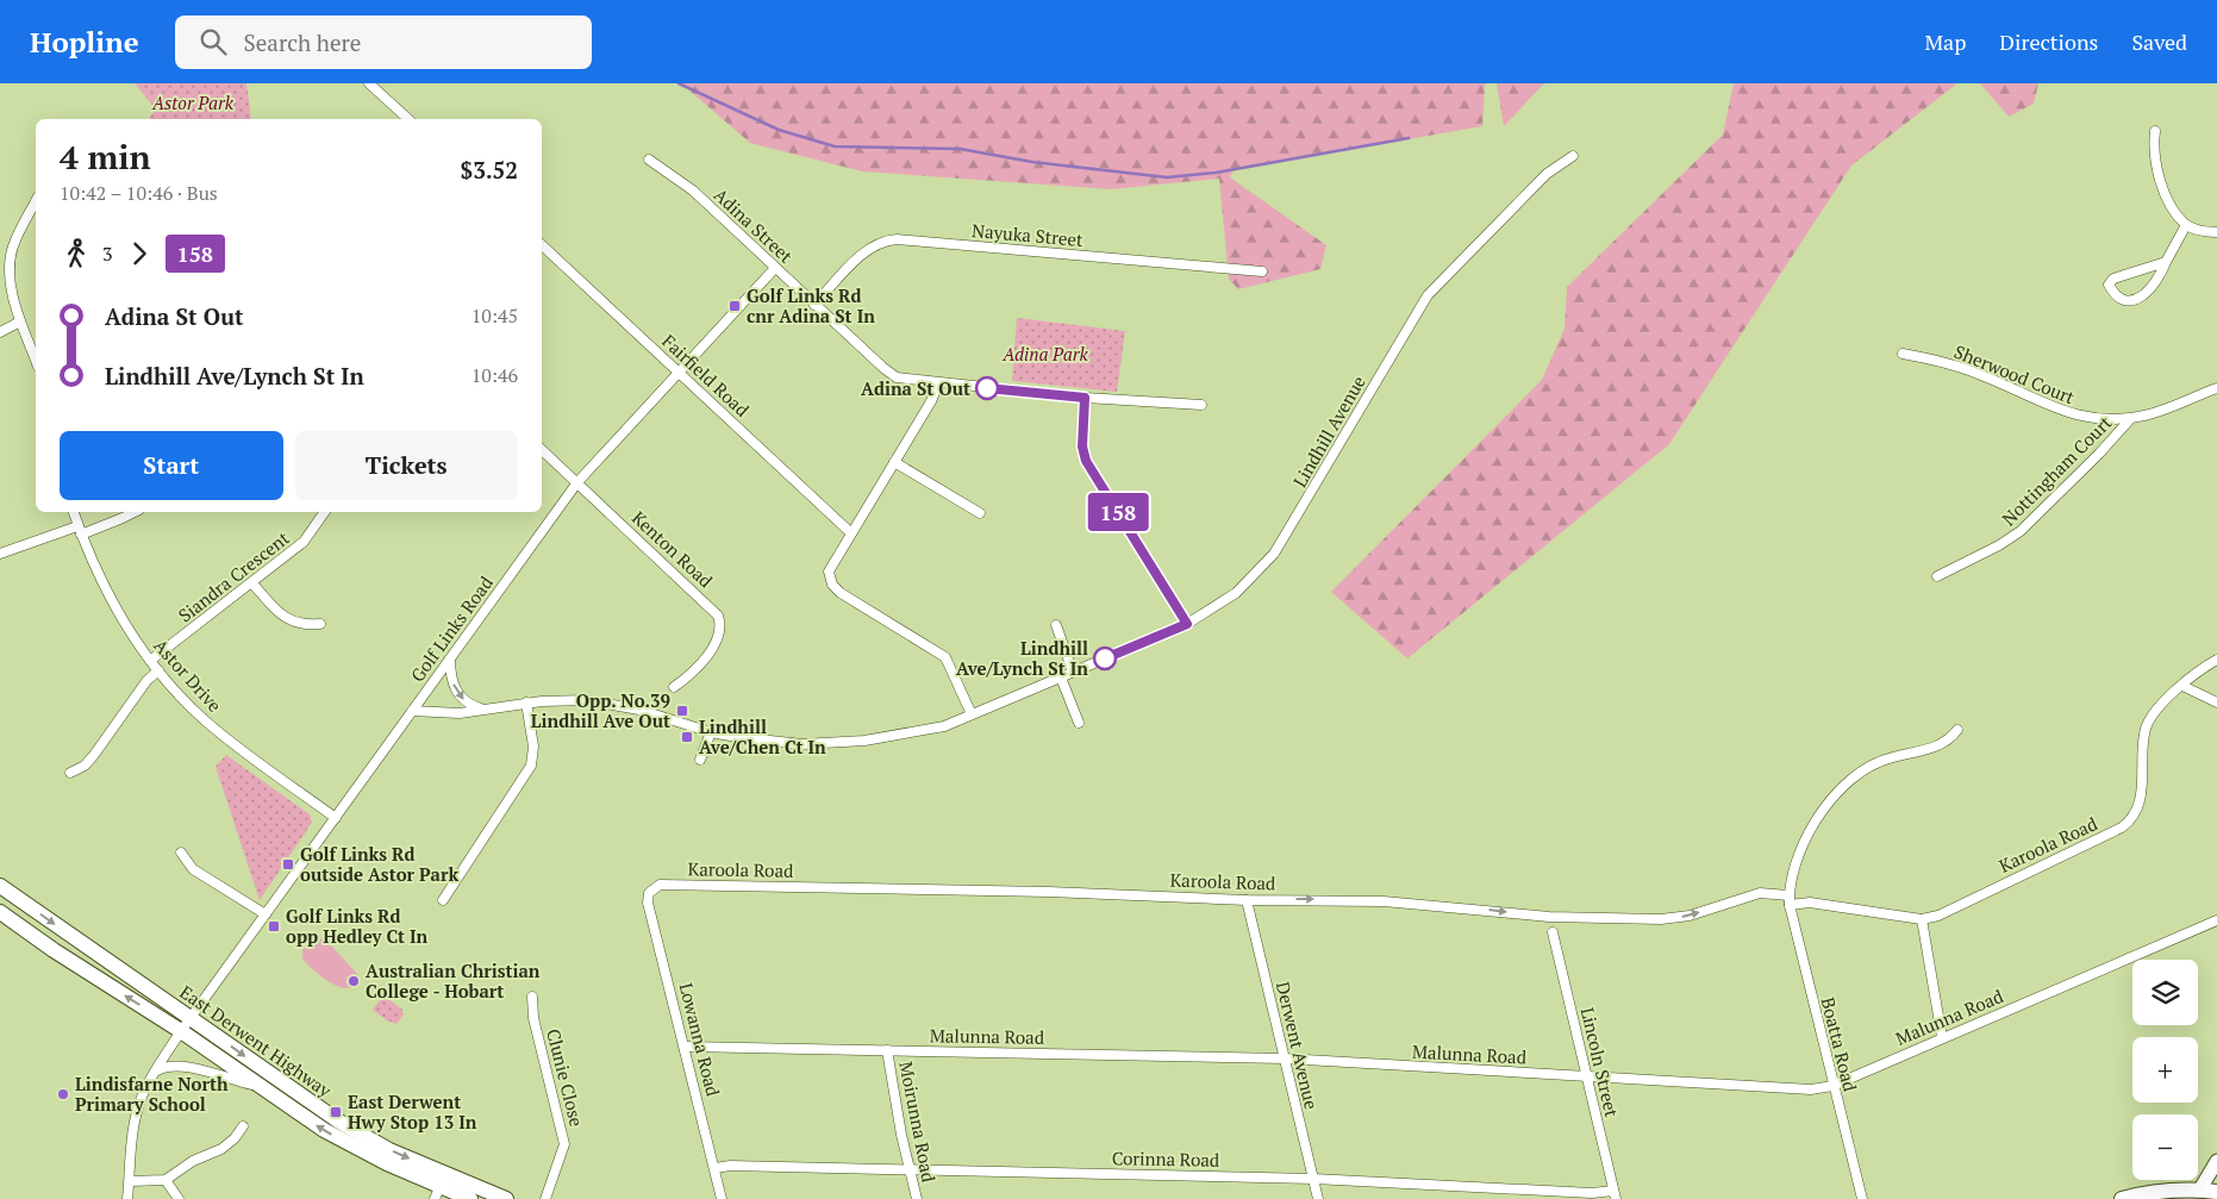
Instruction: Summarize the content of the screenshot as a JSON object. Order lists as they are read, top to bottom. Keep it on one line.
{"streets":{"main road":["East Derwent Highway"],"street":["Adina Street","Nayuka Street","Sherwood Court","Fairfield Road","Lindhill Avenue","Nottingham Court","Kenton Road","Siandra Crescent","Golf Links Road","Astor Drive","Karoola Road","Malunna Road","Lowanna Road","Boatta Road","Derwent Avenue","Lincoln Street","Clunie Close","Moirunna Road","Corinna Road"]},"crossings":[["Adina Street","Nayuka Street"],["Adina Street","Golf Links Road"],["Sherwood Court","Nottingham Court"],["Fairfield Road","Golf Links Road"],["Lindhill Avenue","Golf Links Road"],["Kenton Road","Golf Links Road"],["Siandra Crescent","Astor Drive"],["Golf Links Road","Astor Drive"],["Golf Links Road","East Derwent Highway"],["Karoola Road","Lowanna Road"],["Karoola Road","Boatta Road"],["Karoola Road","Derwent Avenue"],["Malunna Road","Lowanna Road"],["Malunna Road","Boatta Road"],["Malunna Road","Derwent Avenue"],["Malunna Road","Lincoln Street"],["Malunna Road","Moirunna Road"],["Lowanna Road","Corinna Road"],["Derwent Avenue","Corinna Road"],["Lincoln Street","Corinna Road"],["Moirunna Road","Corinna Road"]],"parks":["Astor Park","Adina Park"],"places":{"transit":["Golf Links Rd cnr Adina St In","Opp. No.39 Lindhill Ave Out","Lindhill Ave/Chen Ct In","Golf Links Rd outside Astor Park","Golf Links Rd opp Hedley Ct In","East Derwent Hwy Stop 13 In"],"other":["Adina St Out","Lindhill Ave/Lynch St In","Australian Christian College - Hobart","Lindisfarne North Primary School"]},"lines":["bus line 158"],"page":{"header":"Hopline","search":"Search here","nav":["Map","Directions","Saved"],"on_map":"158","heading":["4 min","10:42 – 10:46 · Bus","$3.52"],"legs":["3","158"],"list":[{"name":"Adina St Out","value":"10:45"},{"name":"Lindhill Ave/Lynch St In","value":"10:46"}],"buttons":["Start","Tickets"],"map_buttons":["+","−"]}}
